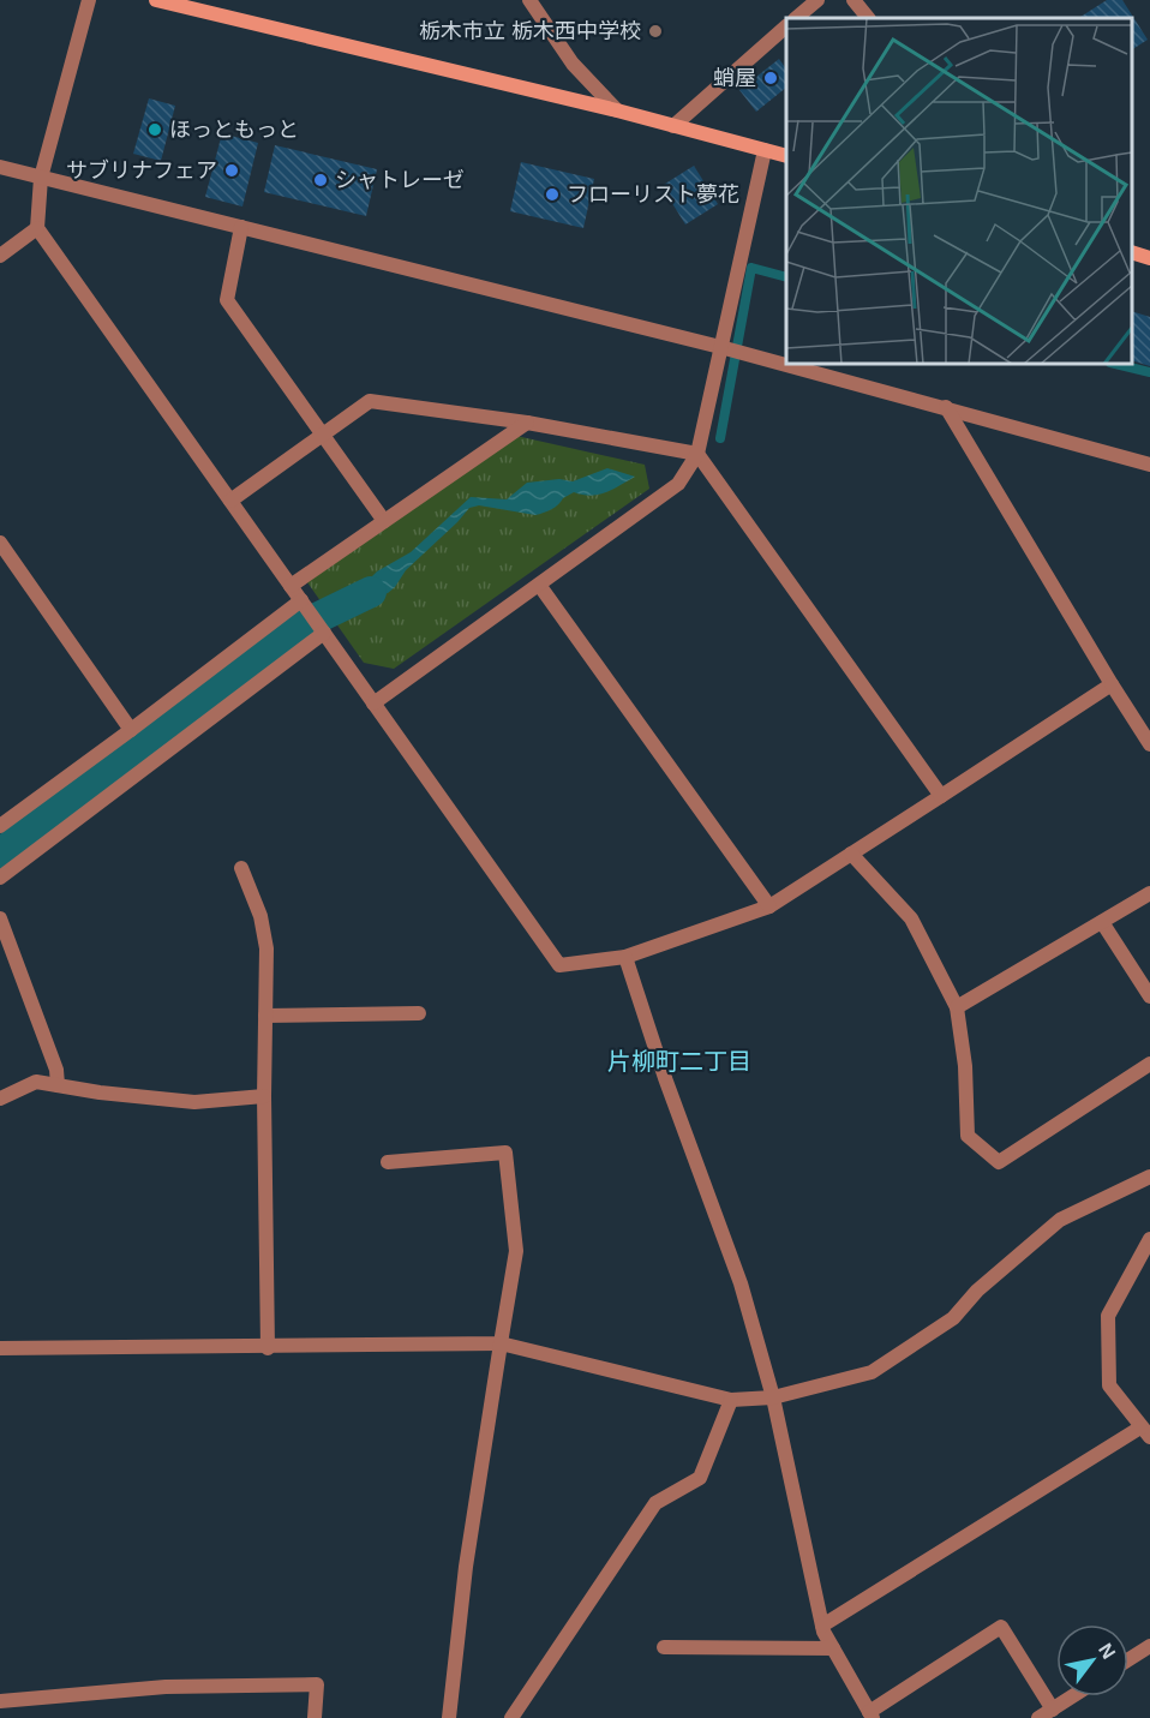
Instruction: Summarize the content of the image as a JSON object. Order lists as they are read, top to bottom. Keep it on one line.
{"districts":["片柳町二丁目"],"places":["栃木市立 栃木西中学校","蛸屋","ほっともっと","サブリナフェア","シャトレーゼ","フローリスト夢花"],"north":"top right"}
